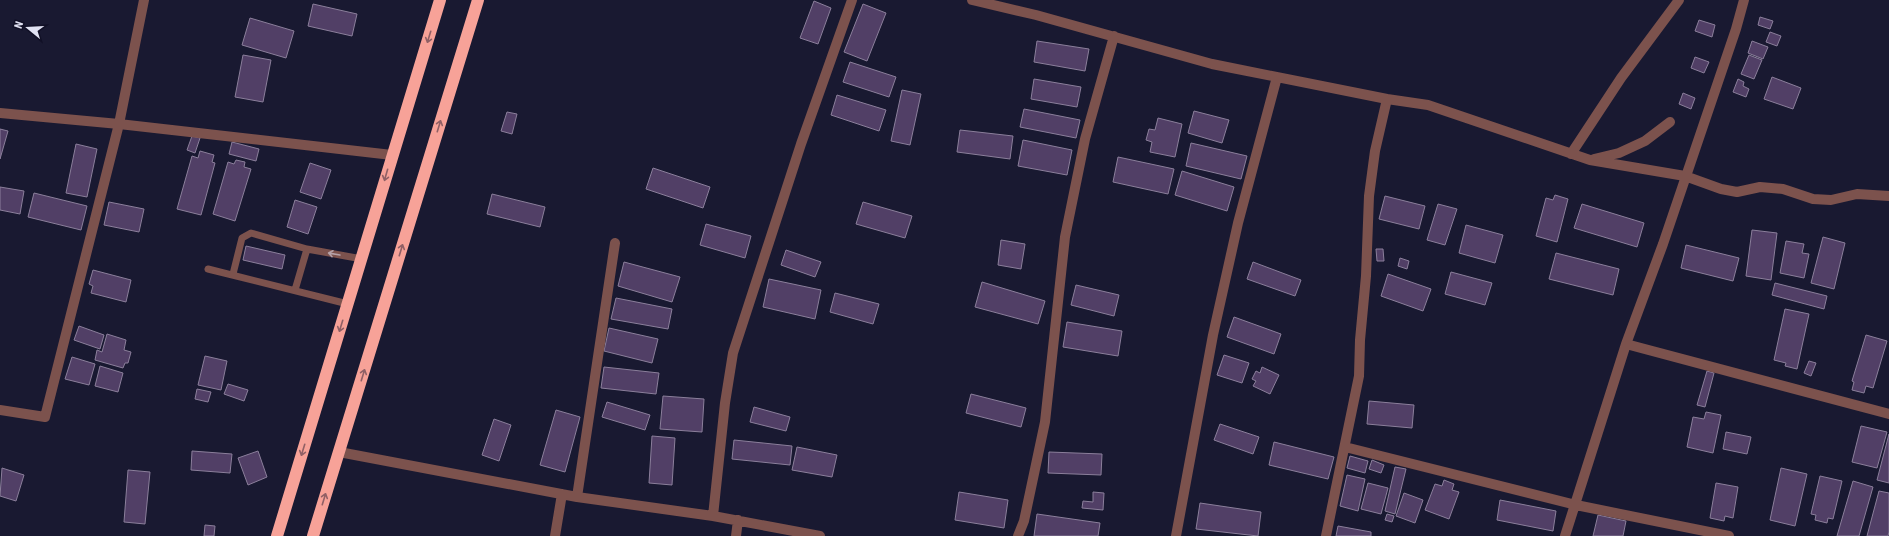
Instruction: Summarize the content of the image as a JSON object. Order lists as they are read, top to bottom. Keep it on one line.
{"north":"left"}
